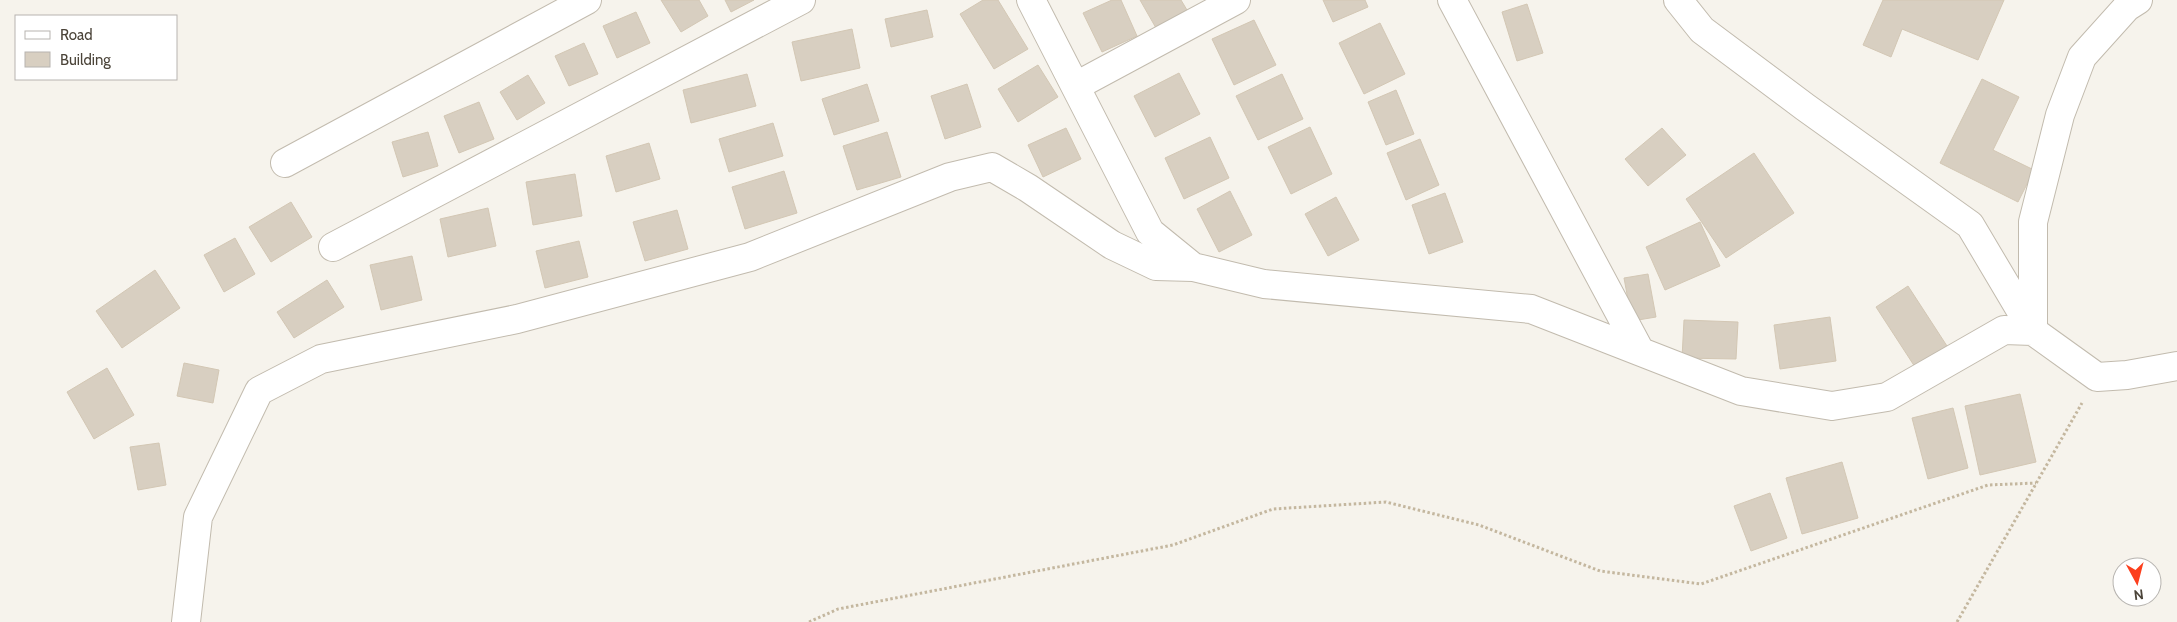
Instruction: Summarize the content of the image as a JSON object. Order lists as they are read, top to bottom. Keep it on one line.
{"legend":["Road","Building"],"north":"bottom"}
